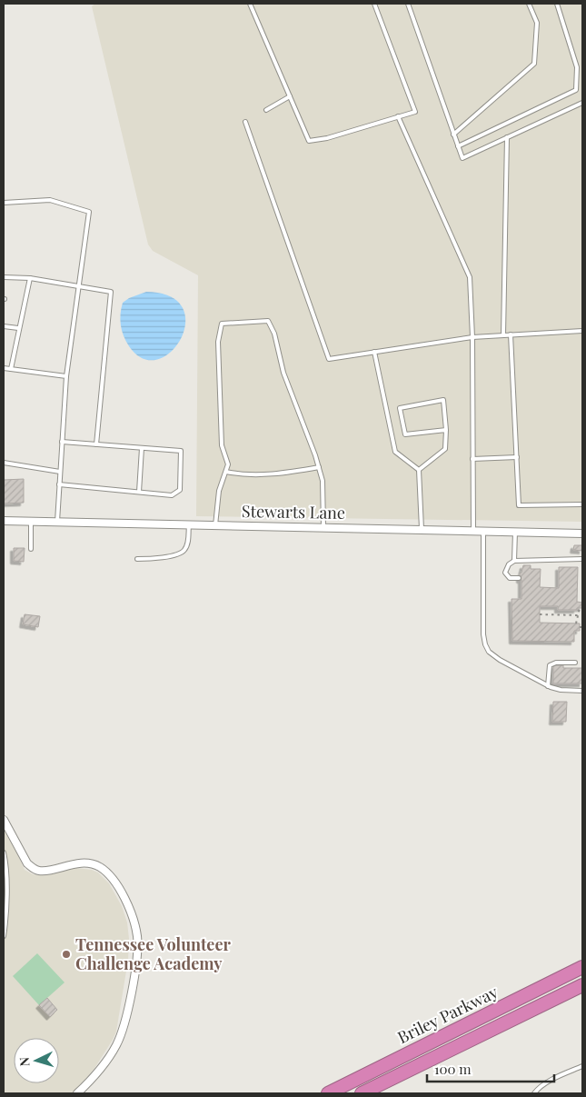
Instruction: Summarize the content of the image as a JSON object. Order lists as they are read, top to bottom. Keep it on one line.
{"streets":{"highway":["Briley Parkway"],"street":["Stewarts Lane"]},"places":["Tennessee Volunteer Challenge Academy"],"scale_bar":"100 m","north":"left"}
